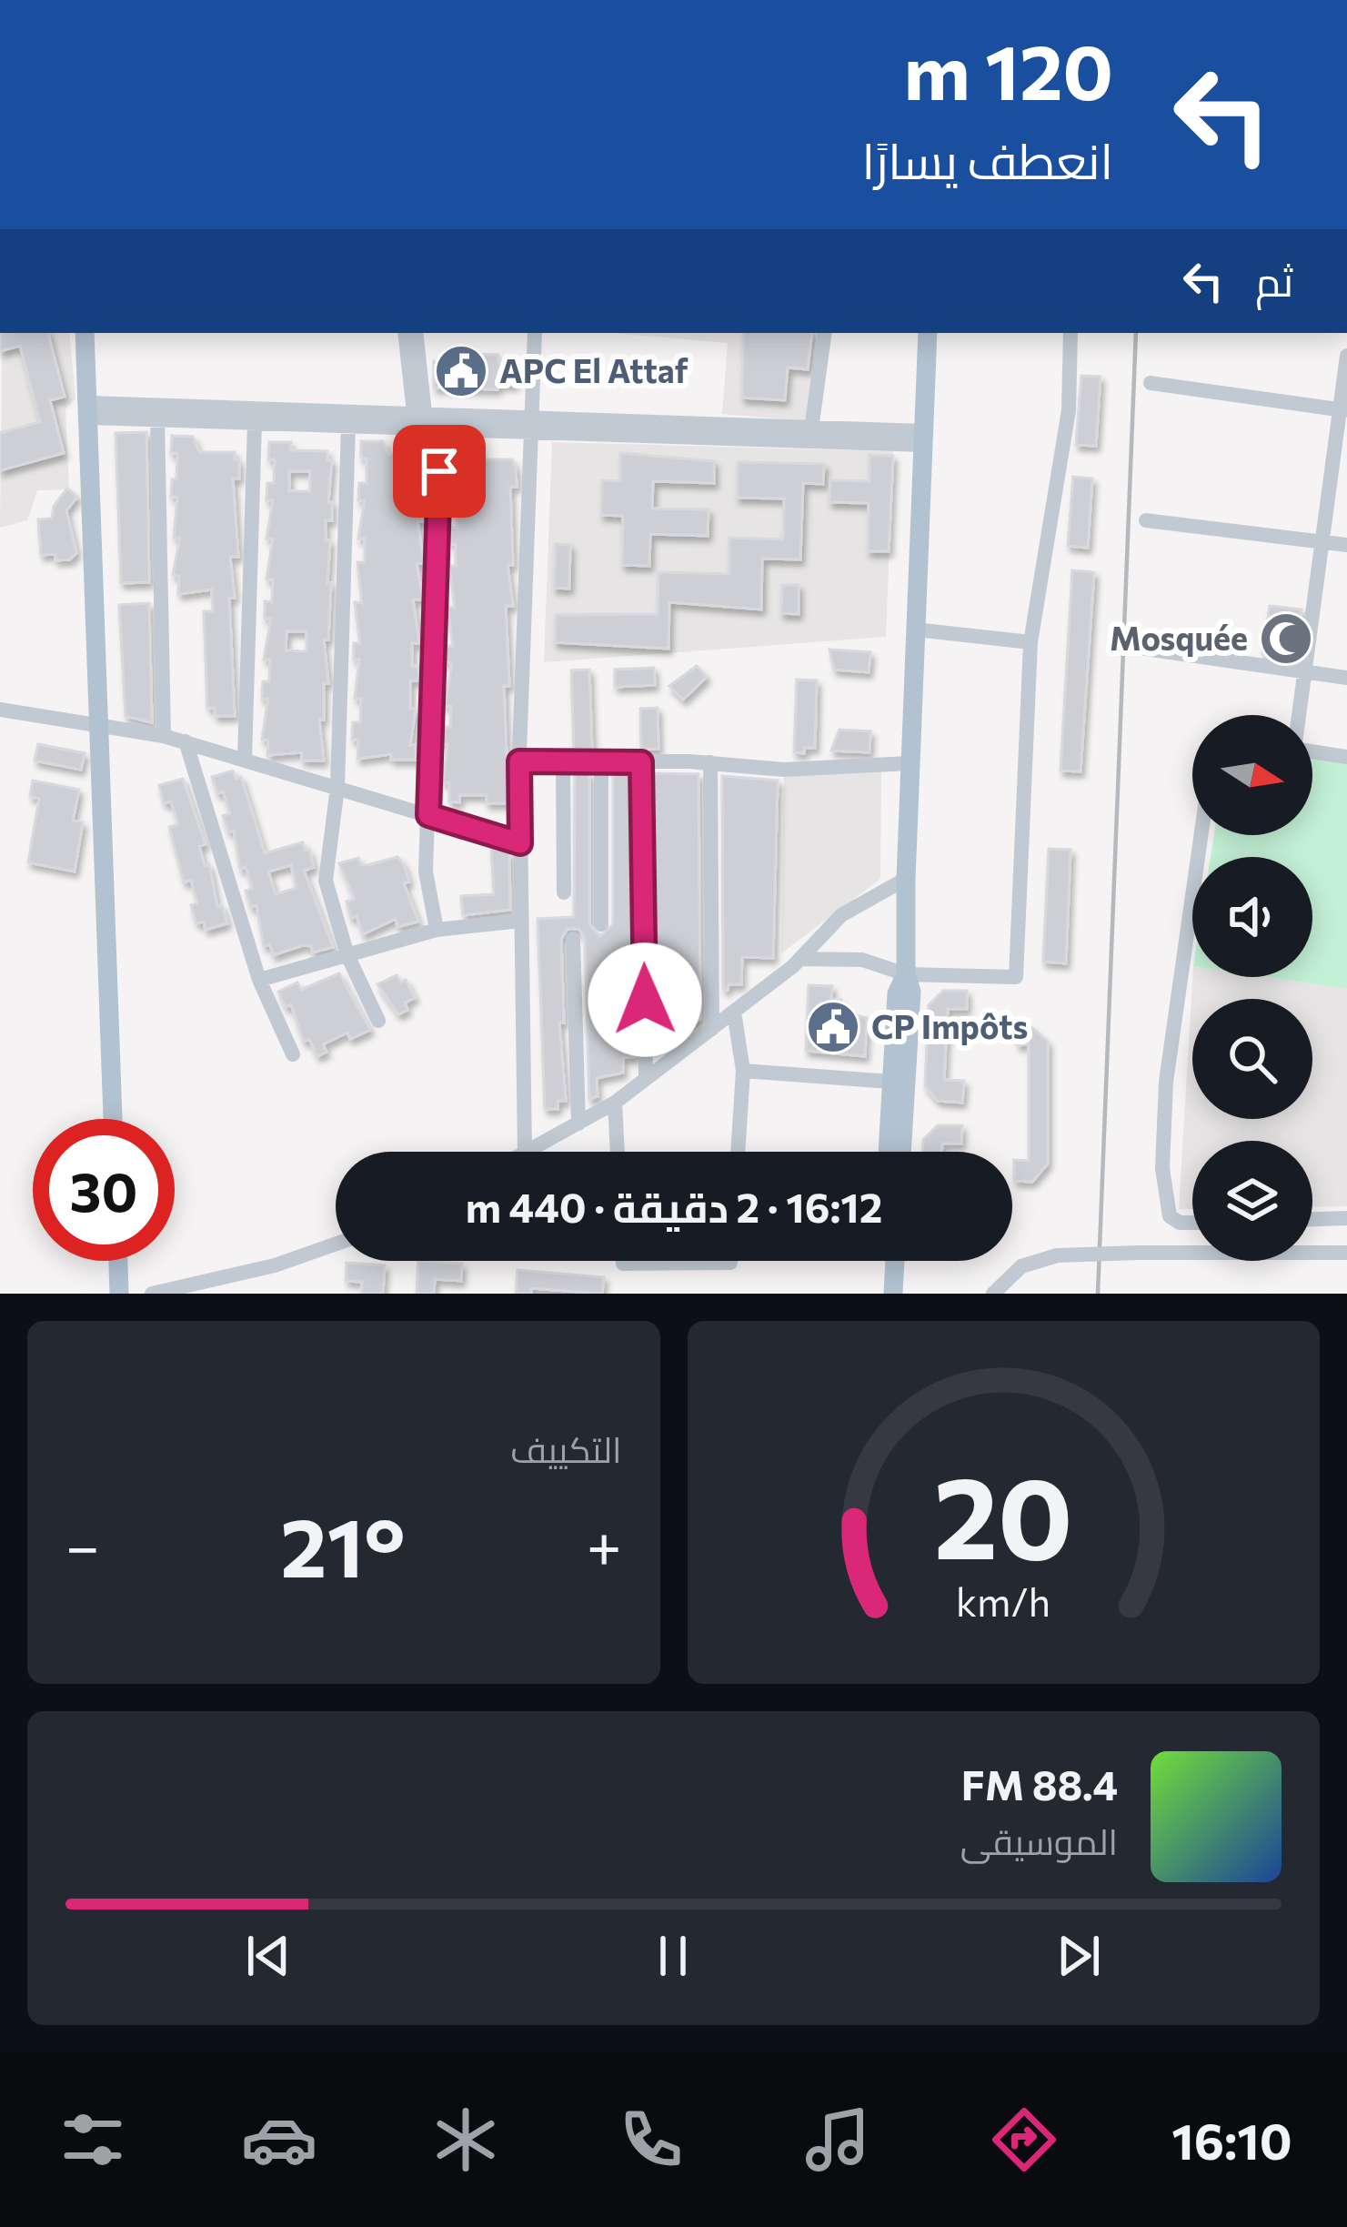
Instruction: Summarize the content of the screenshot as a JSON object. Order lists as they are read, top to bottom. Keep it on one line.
{"places":{"public building":["APC El Attaf","CP Impôts"],"mosque":["Mosquée"]},"north":"right","page":{"turn":["120 m","انعطف يسارًا"],"then":"ثم","limit":"30","trip":"16:12 · 2 دقيقة · 440 m","tile":"التكييف","heat":["−","21°","+"],"song":["88.4 FM","الموسيقى"],"tabs":"16:10","gauge":["20","km/h"]}}
